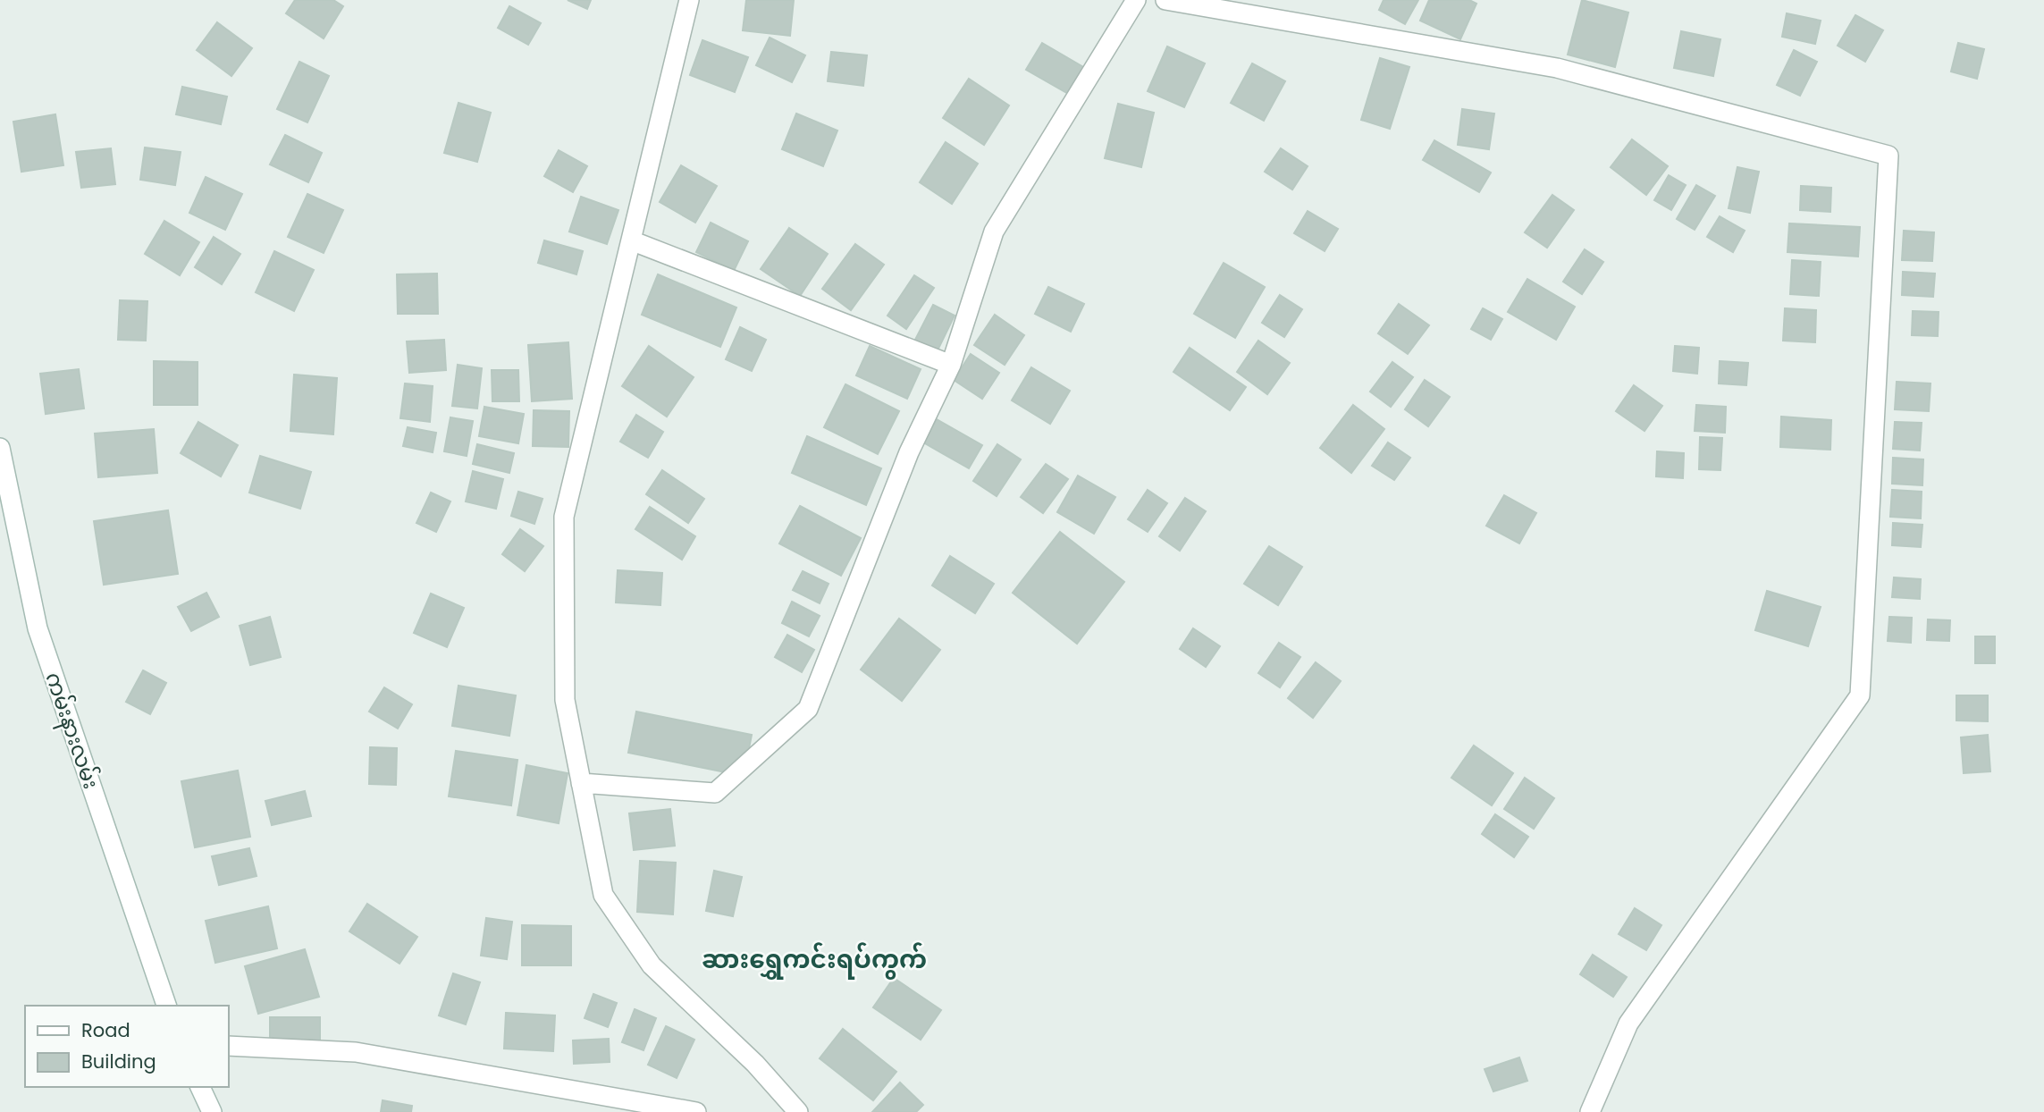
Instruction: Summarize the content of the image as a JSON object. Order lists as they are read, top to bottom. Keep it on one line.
{"streets":{"street":["ကမ်းနားလမ်း"]},"districts":["ဆားရွှေကင်းရပ်ကွက်"],"legend":["Road","Building"]}
